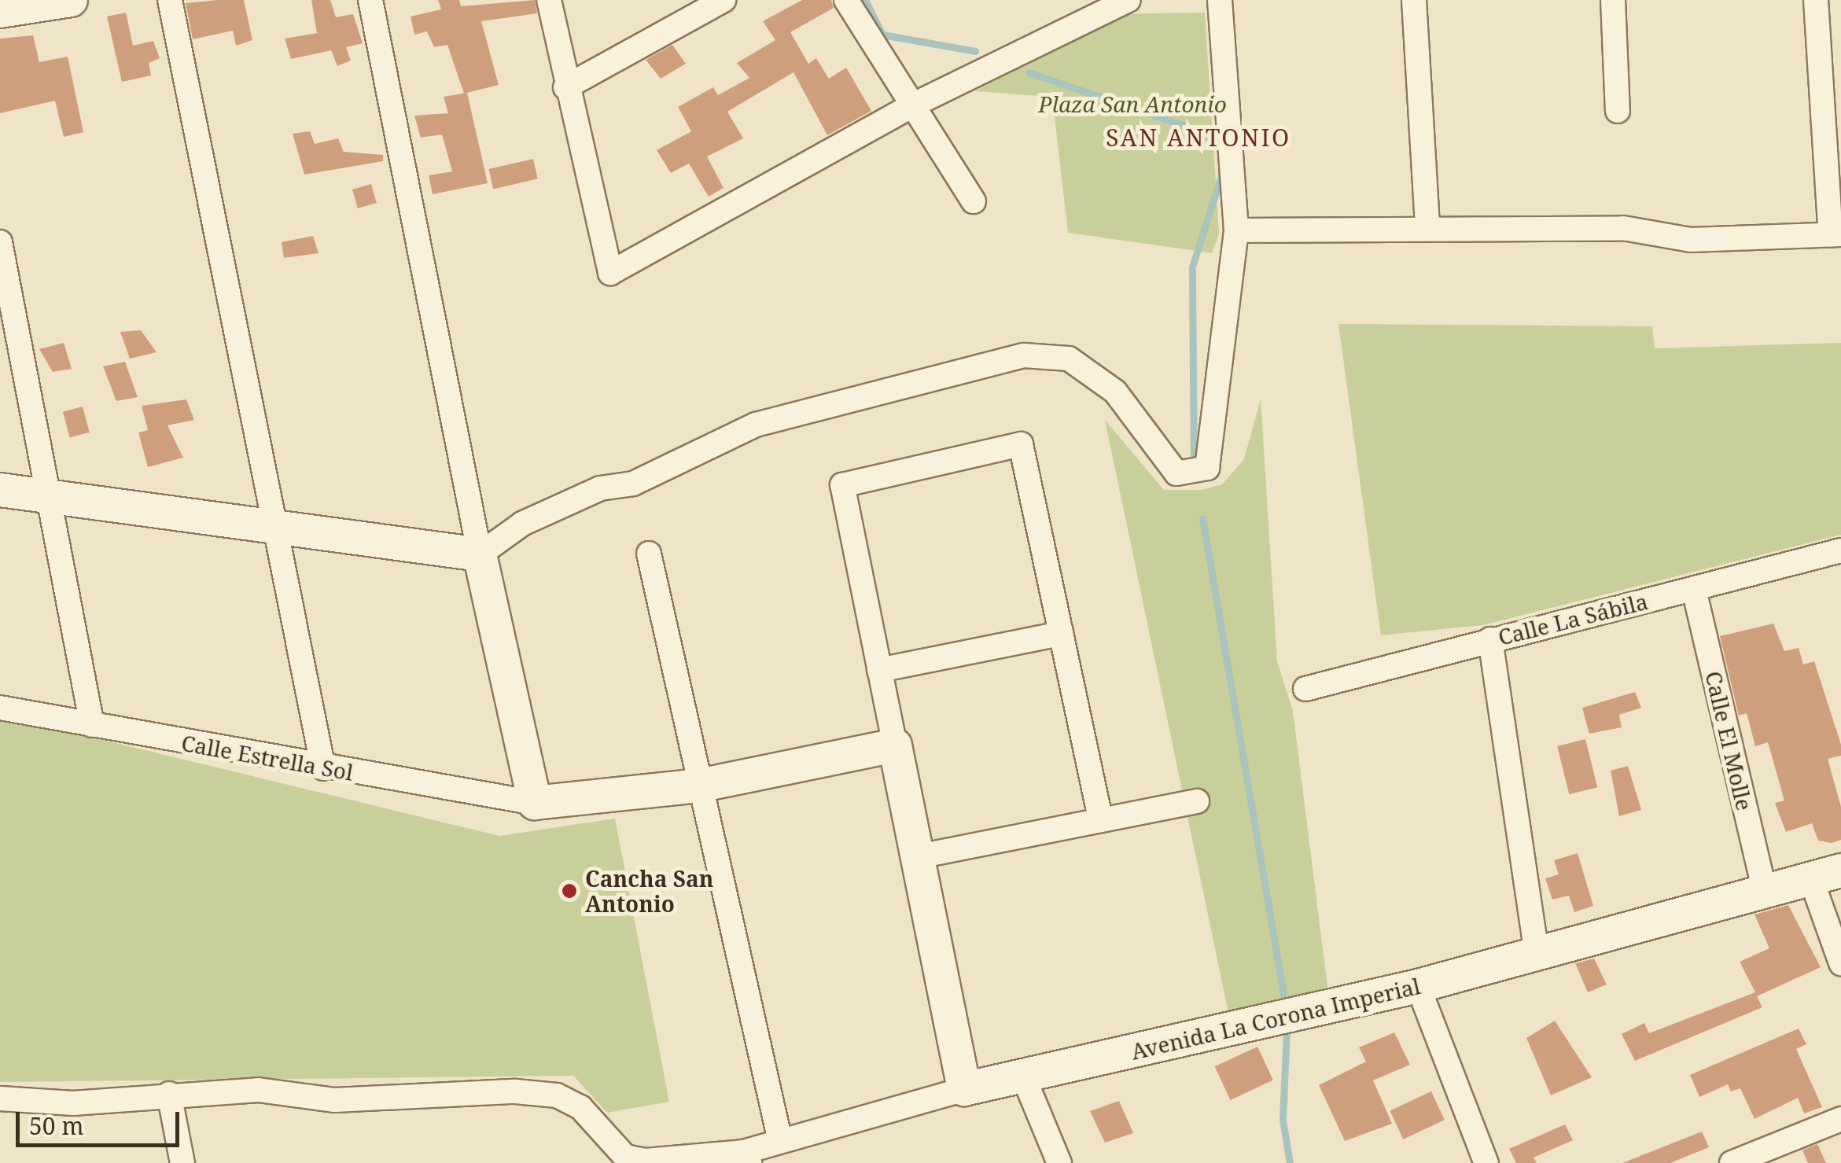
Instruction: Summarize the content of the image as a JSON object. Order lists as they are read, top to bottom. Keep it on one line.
{"streets":{"street":["Calle La Sábila","Calle El Molle","Calle Estrella Sol","Avenida La Corona Imperial"]},"crossings":[["Calle La Sábila","Calle El Molle"],["Calle El Molle","Avenida La Corona Imperial"]],"districts":["SAN ANTONIO"],"parks":["Plaza San Antonio"],"places":["Cancha San Antonio"],"scale_bar":"50 m"}
